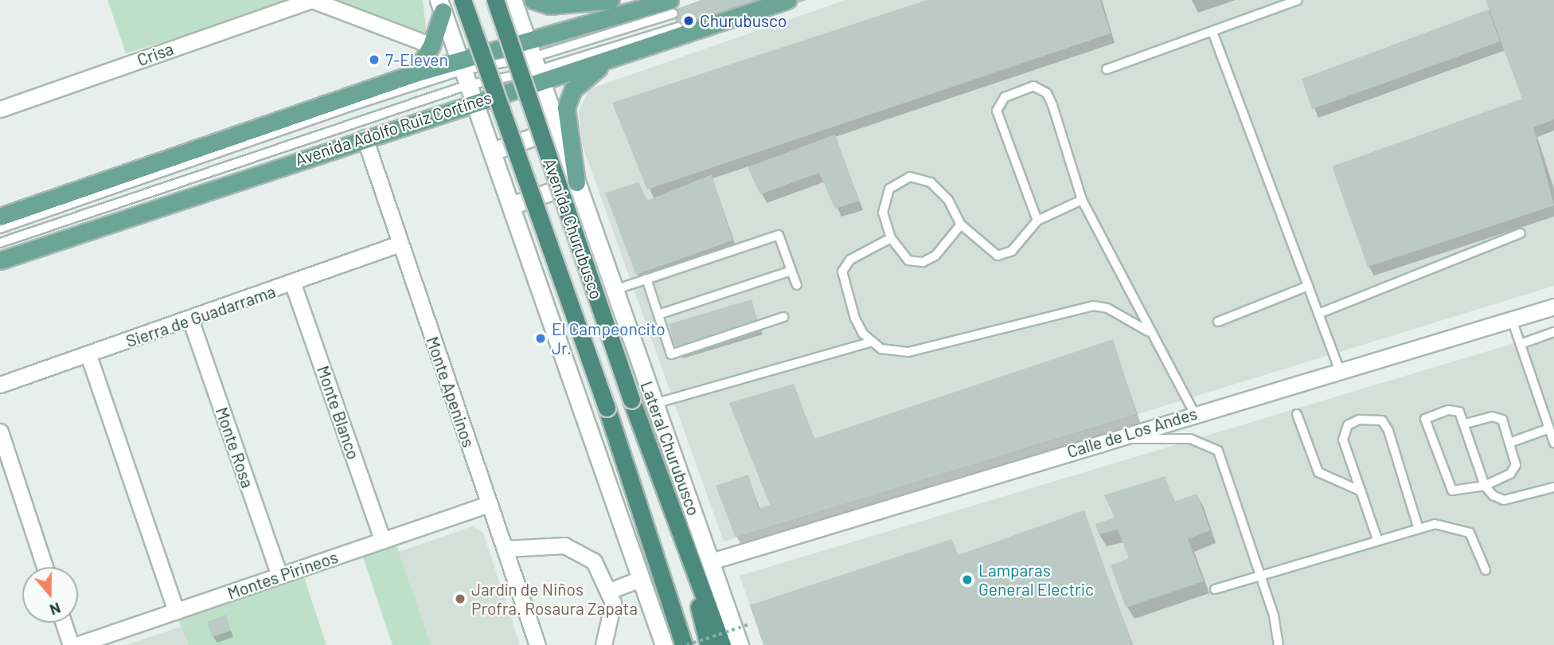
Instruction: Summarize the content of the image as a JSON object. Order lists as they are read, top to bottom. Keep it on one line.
{"streets":{"highway":["Avenida Churubusco"],"main road":["Avenida Adolfo Ruiz Cortínes"],"street":["Crisa","Sierra de Guadarrama","Monte Apeninos","Monte Blanco","Calle de Los Andes","Monte Rosa","Lateral Churubusco","Montes Pirineos"]},"crossings":[["Avenida Adolfo Ruiz Cortínes","Monte Apeninos"],["Avenida Adolfo Ruiz Cortínes","Lateral Churubusco"],["Sierra de Guadarrama","Monte Apeninos"],["Sierra de Guadarrama","Monte Blanco"],["Sierra de Guadarrama","Monte Rosa"],["Monte Apeninos","Montes Pirineos"],["Monte Blanco","Montes Pirineos"],["Calle de Los Andes","Lateral Churubusco"],["Monte Rosa","Montes Pirineos"]],"places":["Churubusco","7-Eleven","El Campeoncito Jr.","Lamparas General Electric","Jardín de Niños Profra. Rosaura Zapata"],"north":"bottom"}
